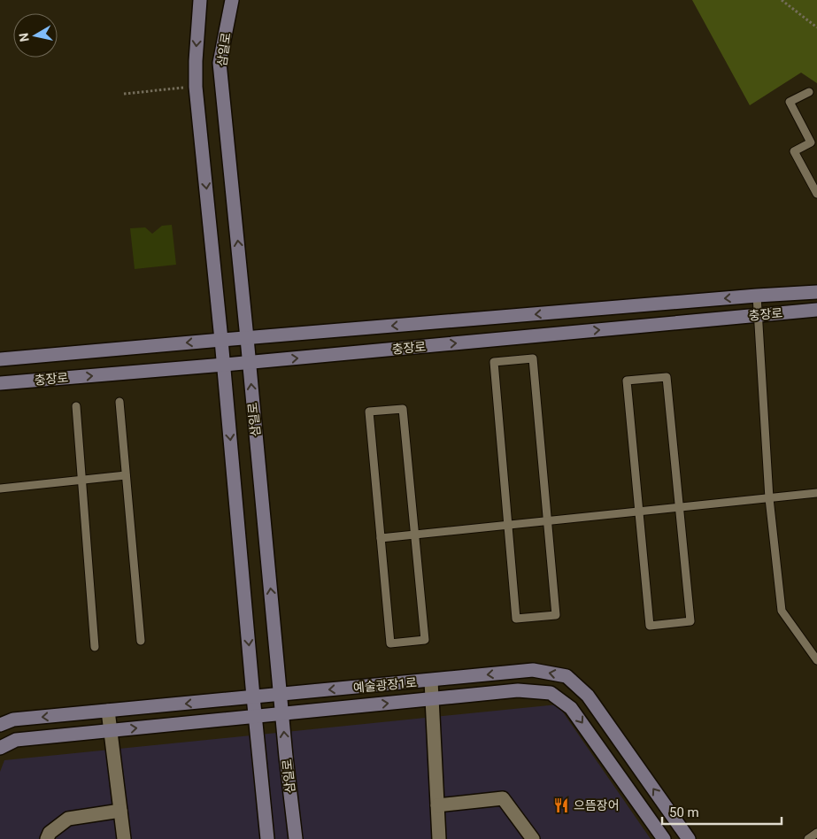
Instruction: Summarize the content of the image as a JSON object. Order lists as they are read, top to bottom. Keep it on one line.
{"streets":{"street":["삼일로","충장로","예술광장1로"]},"crossings":[["삼일로","충장로"],["삼일로","예술광장1로"]],"places":{"restaurant":["으뜸장어"]},"scale_bar":"50 m","north":"left"}
